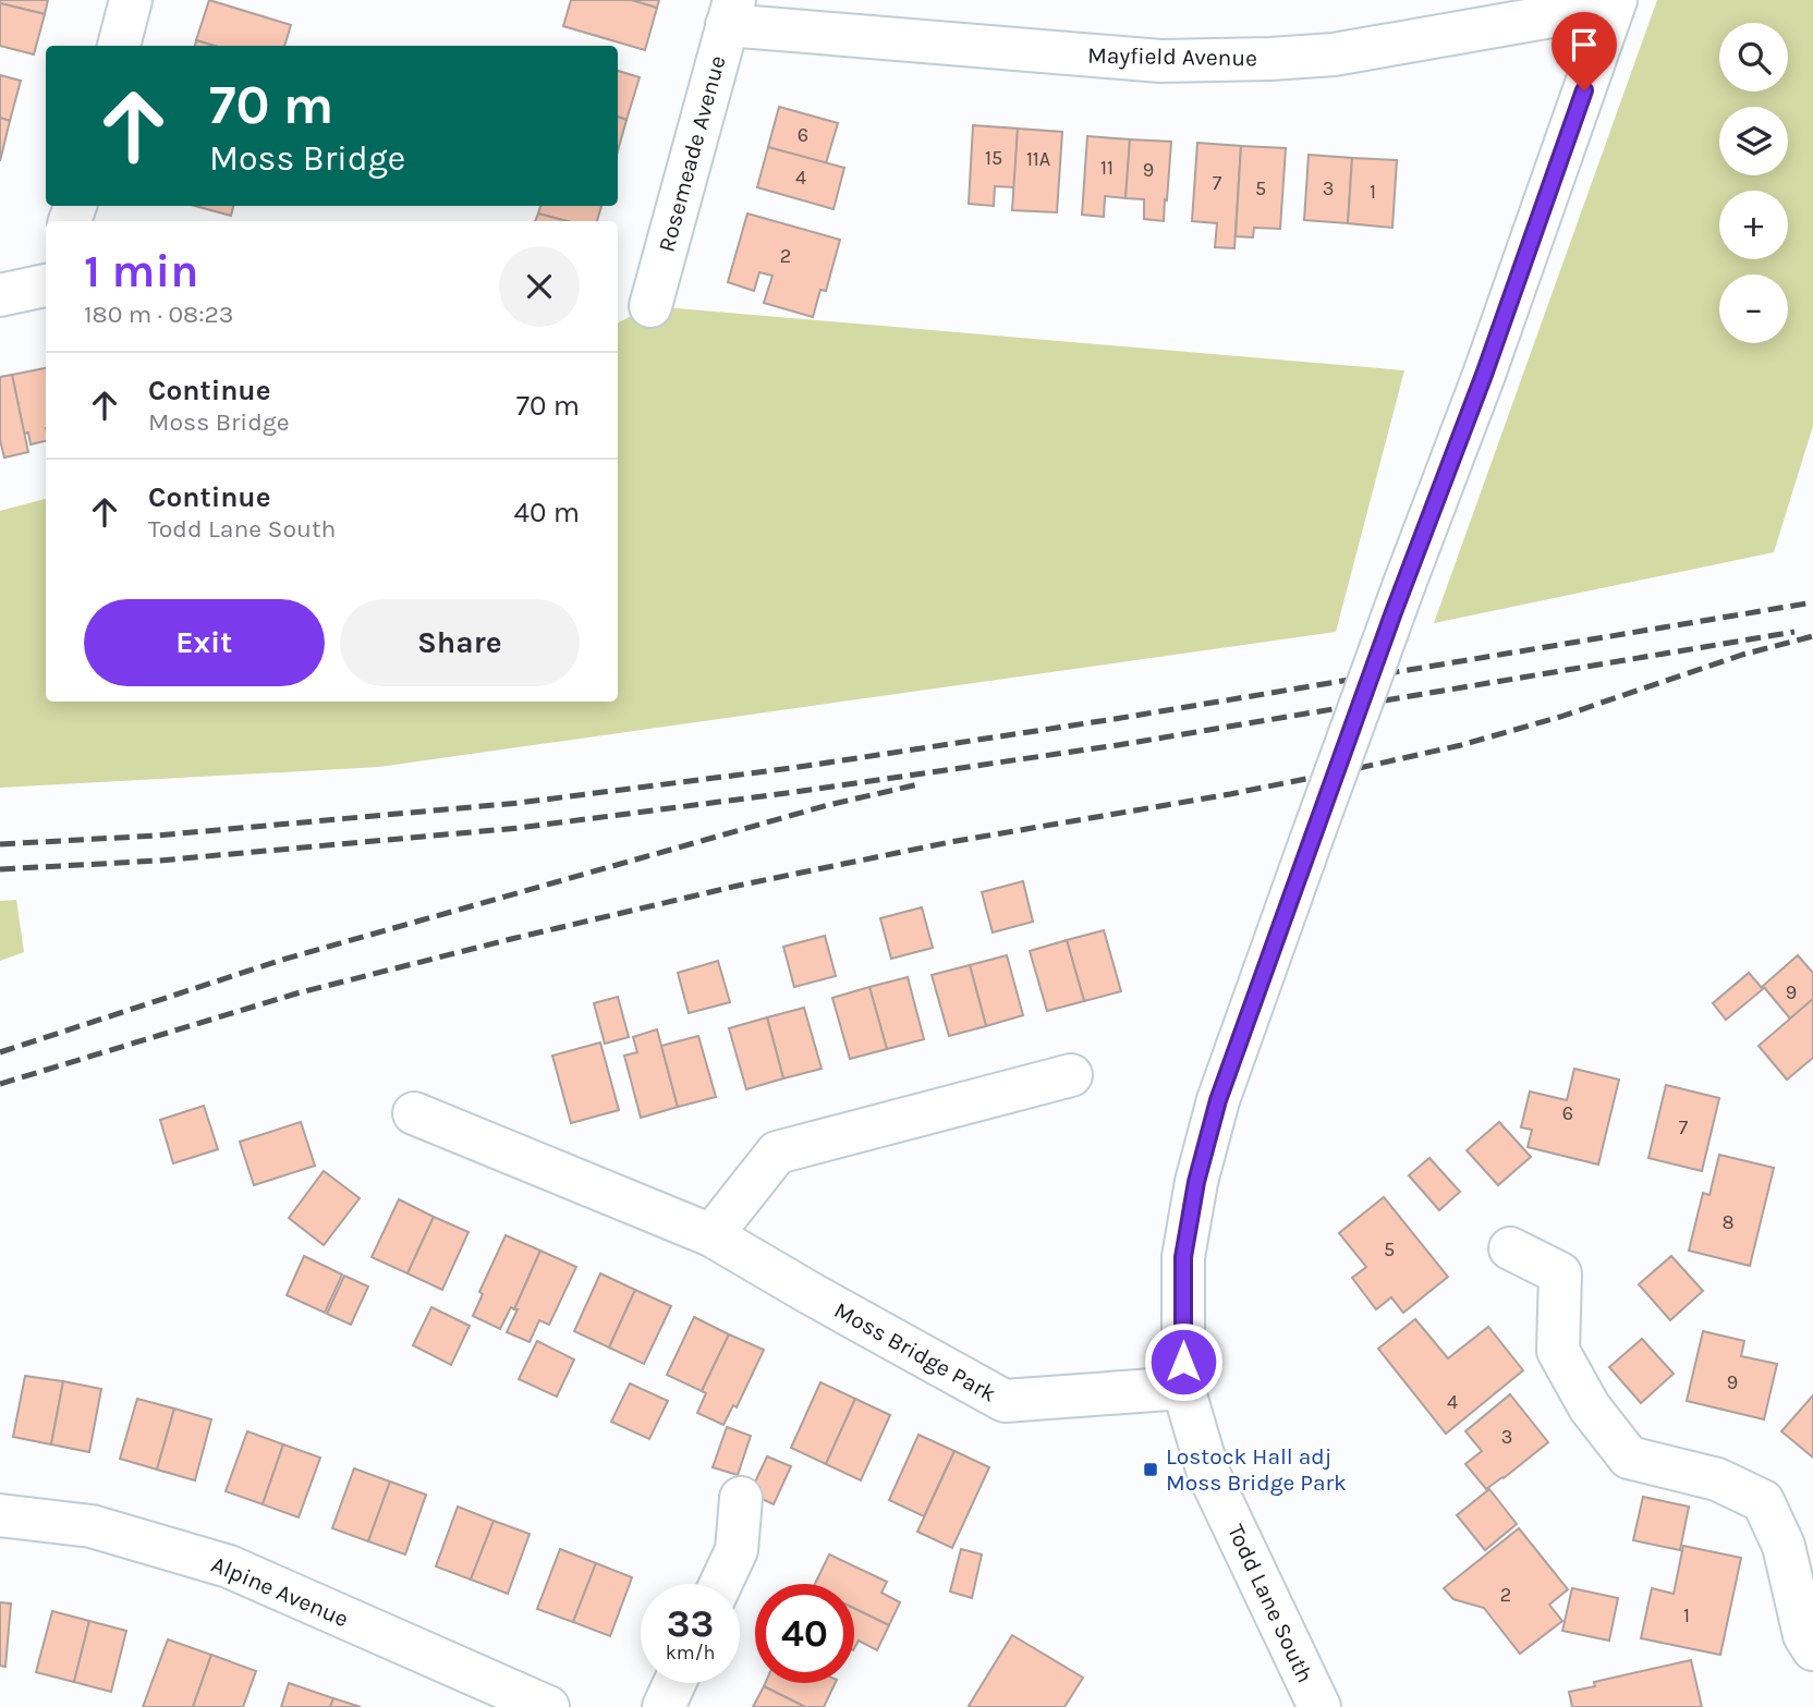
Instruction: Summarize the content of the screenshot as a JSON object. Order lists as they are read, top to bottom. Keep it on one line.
{"streets":{"street":["Mayfield Avenue","Rosemeade Avenue","Moss Bridge Park","Alpine Avenue","Todd Lane South"]},"crossings":[["Mayfield Avenue","Rosemeade Avenue"],["Mayfield Avenue","Todd Lane South"],["Moss Bridge Park","Todd Lane South"]],"places":{"transit":["Lostock Hall adj Moss Bridge Park"]},"house_numbers":["6","15","11A","11","9","4","7","5","3","1","2","9","6","7","8","5","9","4","3","2","1"],"page":{"map_buttons":["+","−"],"turn":["70 m","Moss Bridge"],"heading":["1 min","180 m · 08:23"],"list":[{"name":"Continue","note":"Moss Bridge","value":"70 m"},{"name":"Continue","note":"Todd Lane South","value":"40 m"}],"buttons":["Exit","Share"],"speed":"33 km/h","limit":"40"}}
